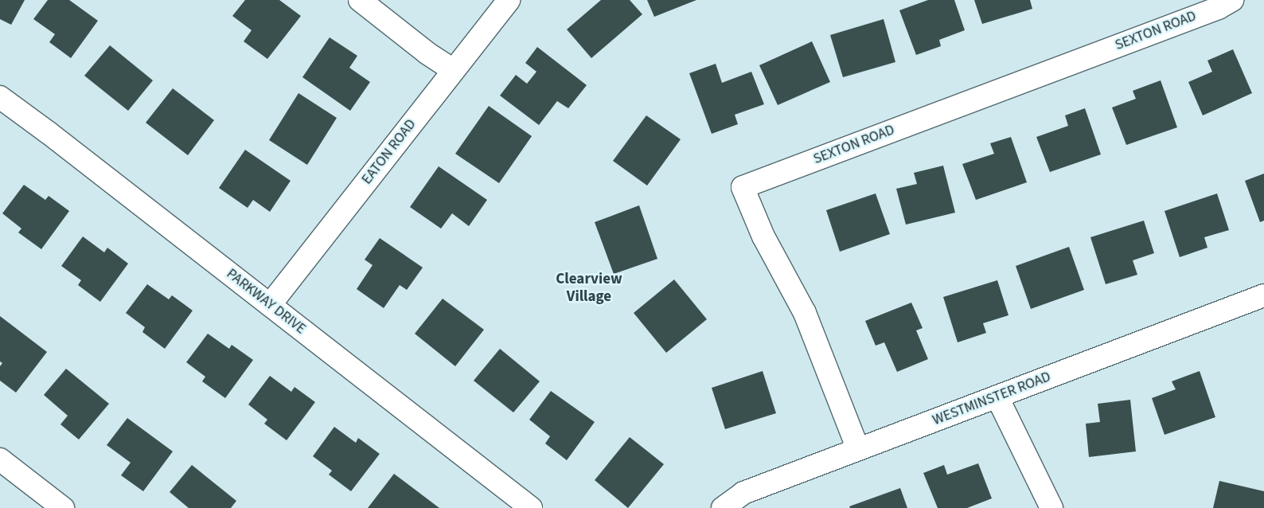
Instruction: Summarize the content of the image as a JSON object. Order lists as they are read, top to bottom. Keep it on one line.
{"streets":{"street":["SEXTON ROAD","EATON ROAD","PARKWAY DRIVE","WESTMINSTER ROAD"]},"crossings":[["SEXTON ROAD","WESTMINSTER ROAD"],["EATON ROAD","PARKWAY DRIVE"]],"districts":["Clearview Village"]}
